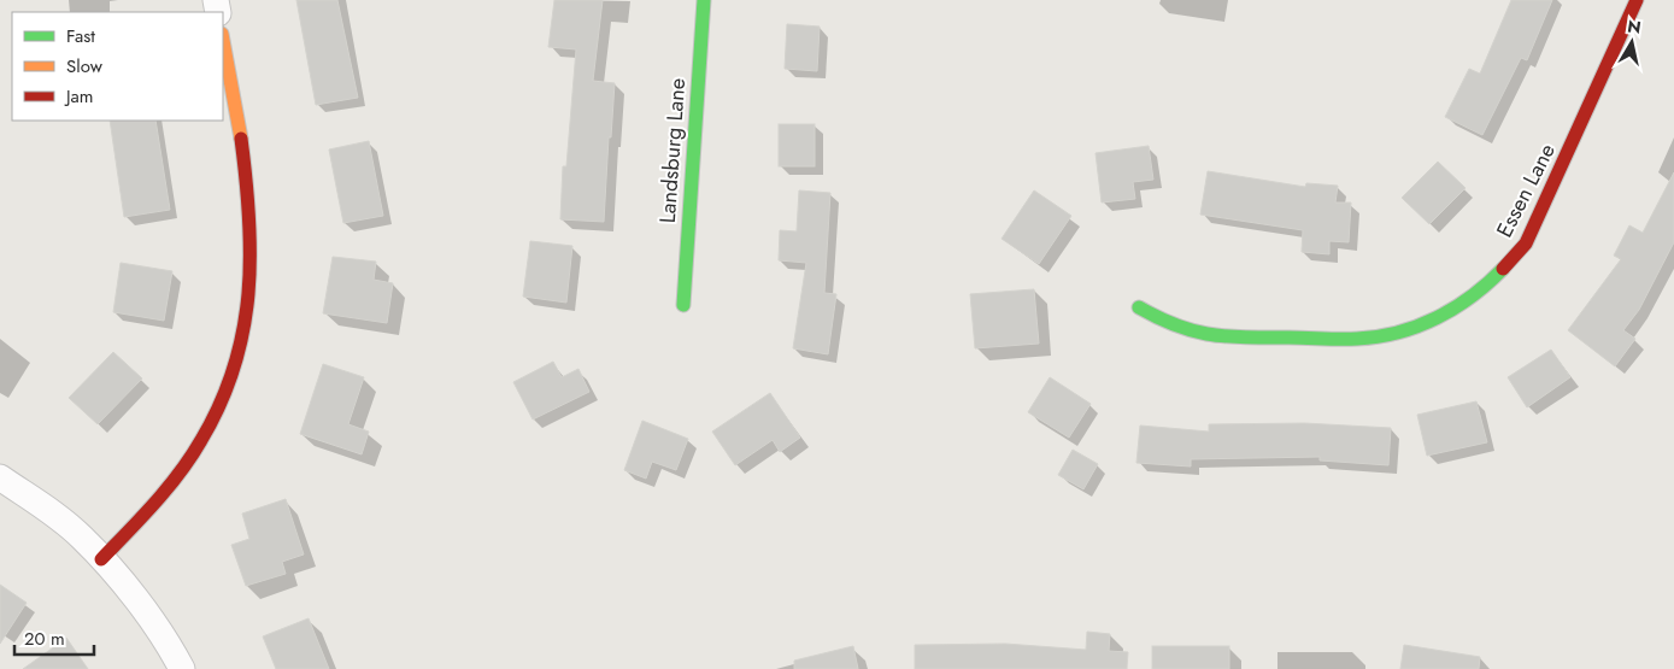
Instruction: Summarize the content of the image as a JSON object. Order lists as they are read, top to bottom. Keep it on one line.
{"streets":{"street":["Landsburg Lane","Essen Lane"]},"legend":["Fast","Slow","Jam"],"scale_bar":"20 m","north":"top"}
